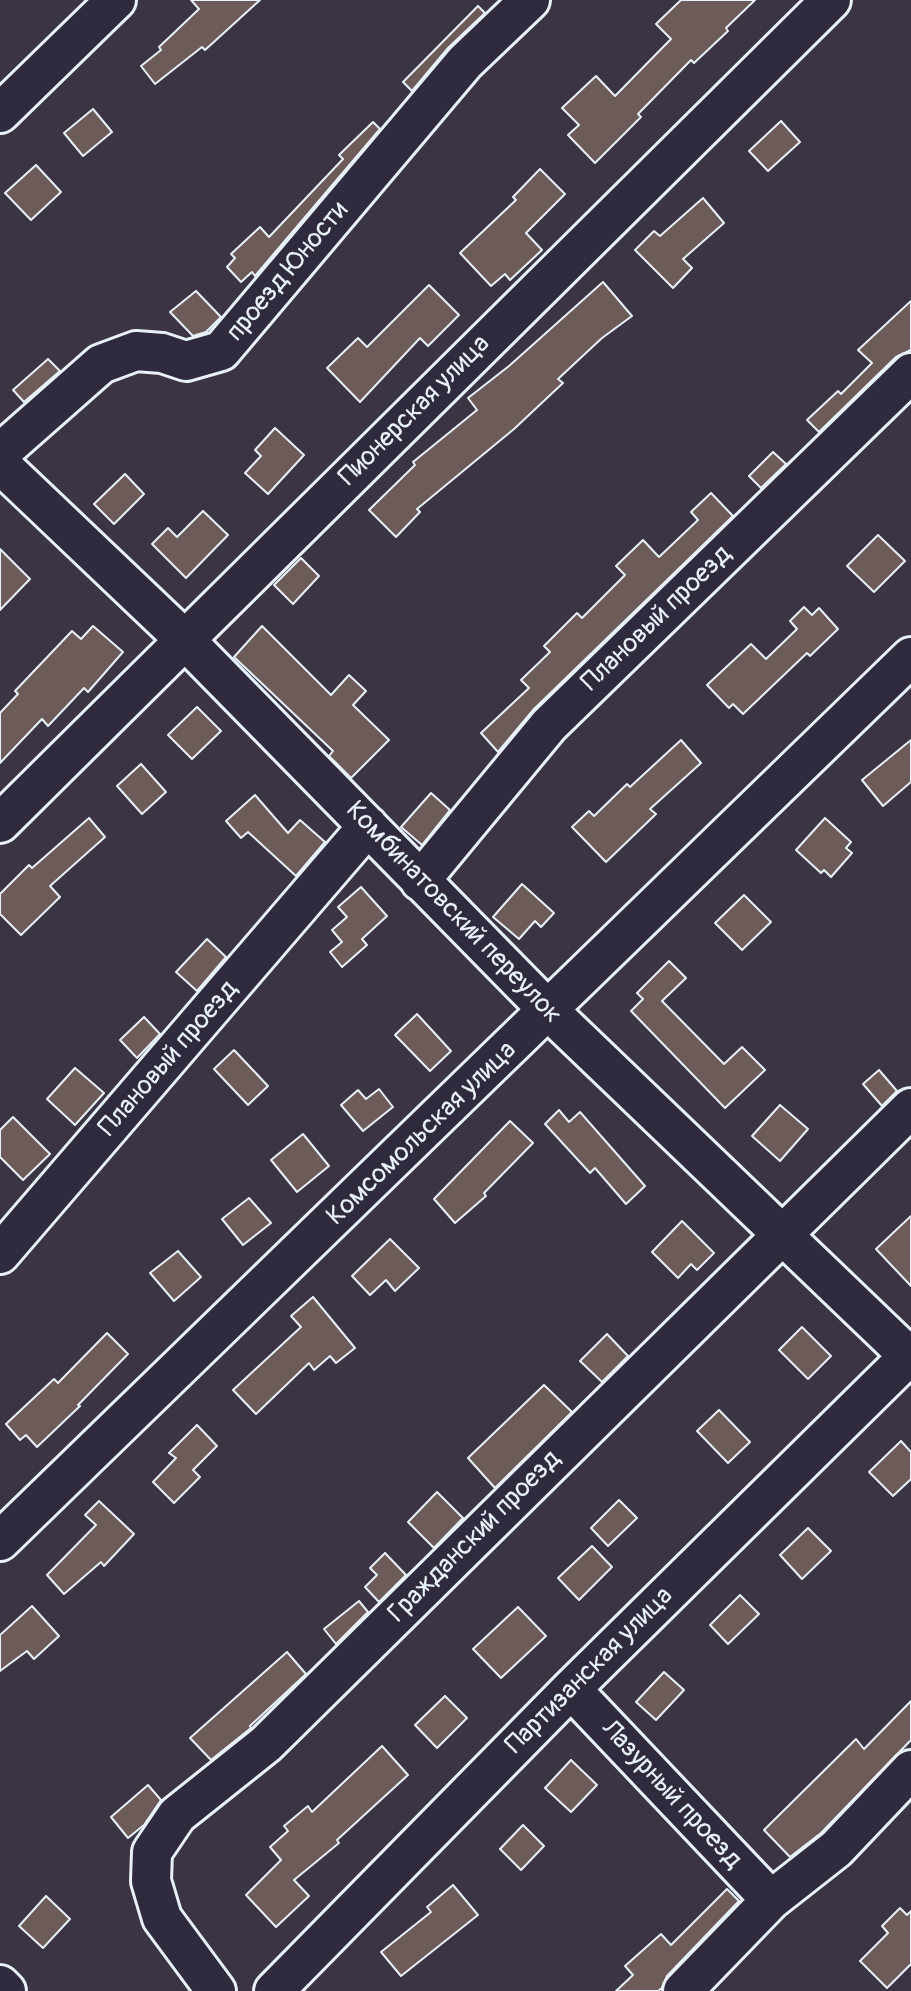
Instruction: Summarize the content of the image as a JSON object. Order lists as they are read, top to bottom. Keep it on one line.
{"streets":{"street":["проезд Юности","Пионерская улица","Плановый проезд","Комбинатовский переулок","Комсомольская улица","Гражданский проезд","Партизанская улица","Лазурный проезд"]},"crossings":[["Пионерская улица","Комбинатовский переулок"],["Плановый проезд","Комбинатовский переулок"],["Комбинатовский переулок","Комсомольская улица"],["Комбинатовский переулок","Гражданский проезд"],["Комбинатовский переулок","Партизанская улица"],["Партизанская улица","Лазурный проезд"]]}
